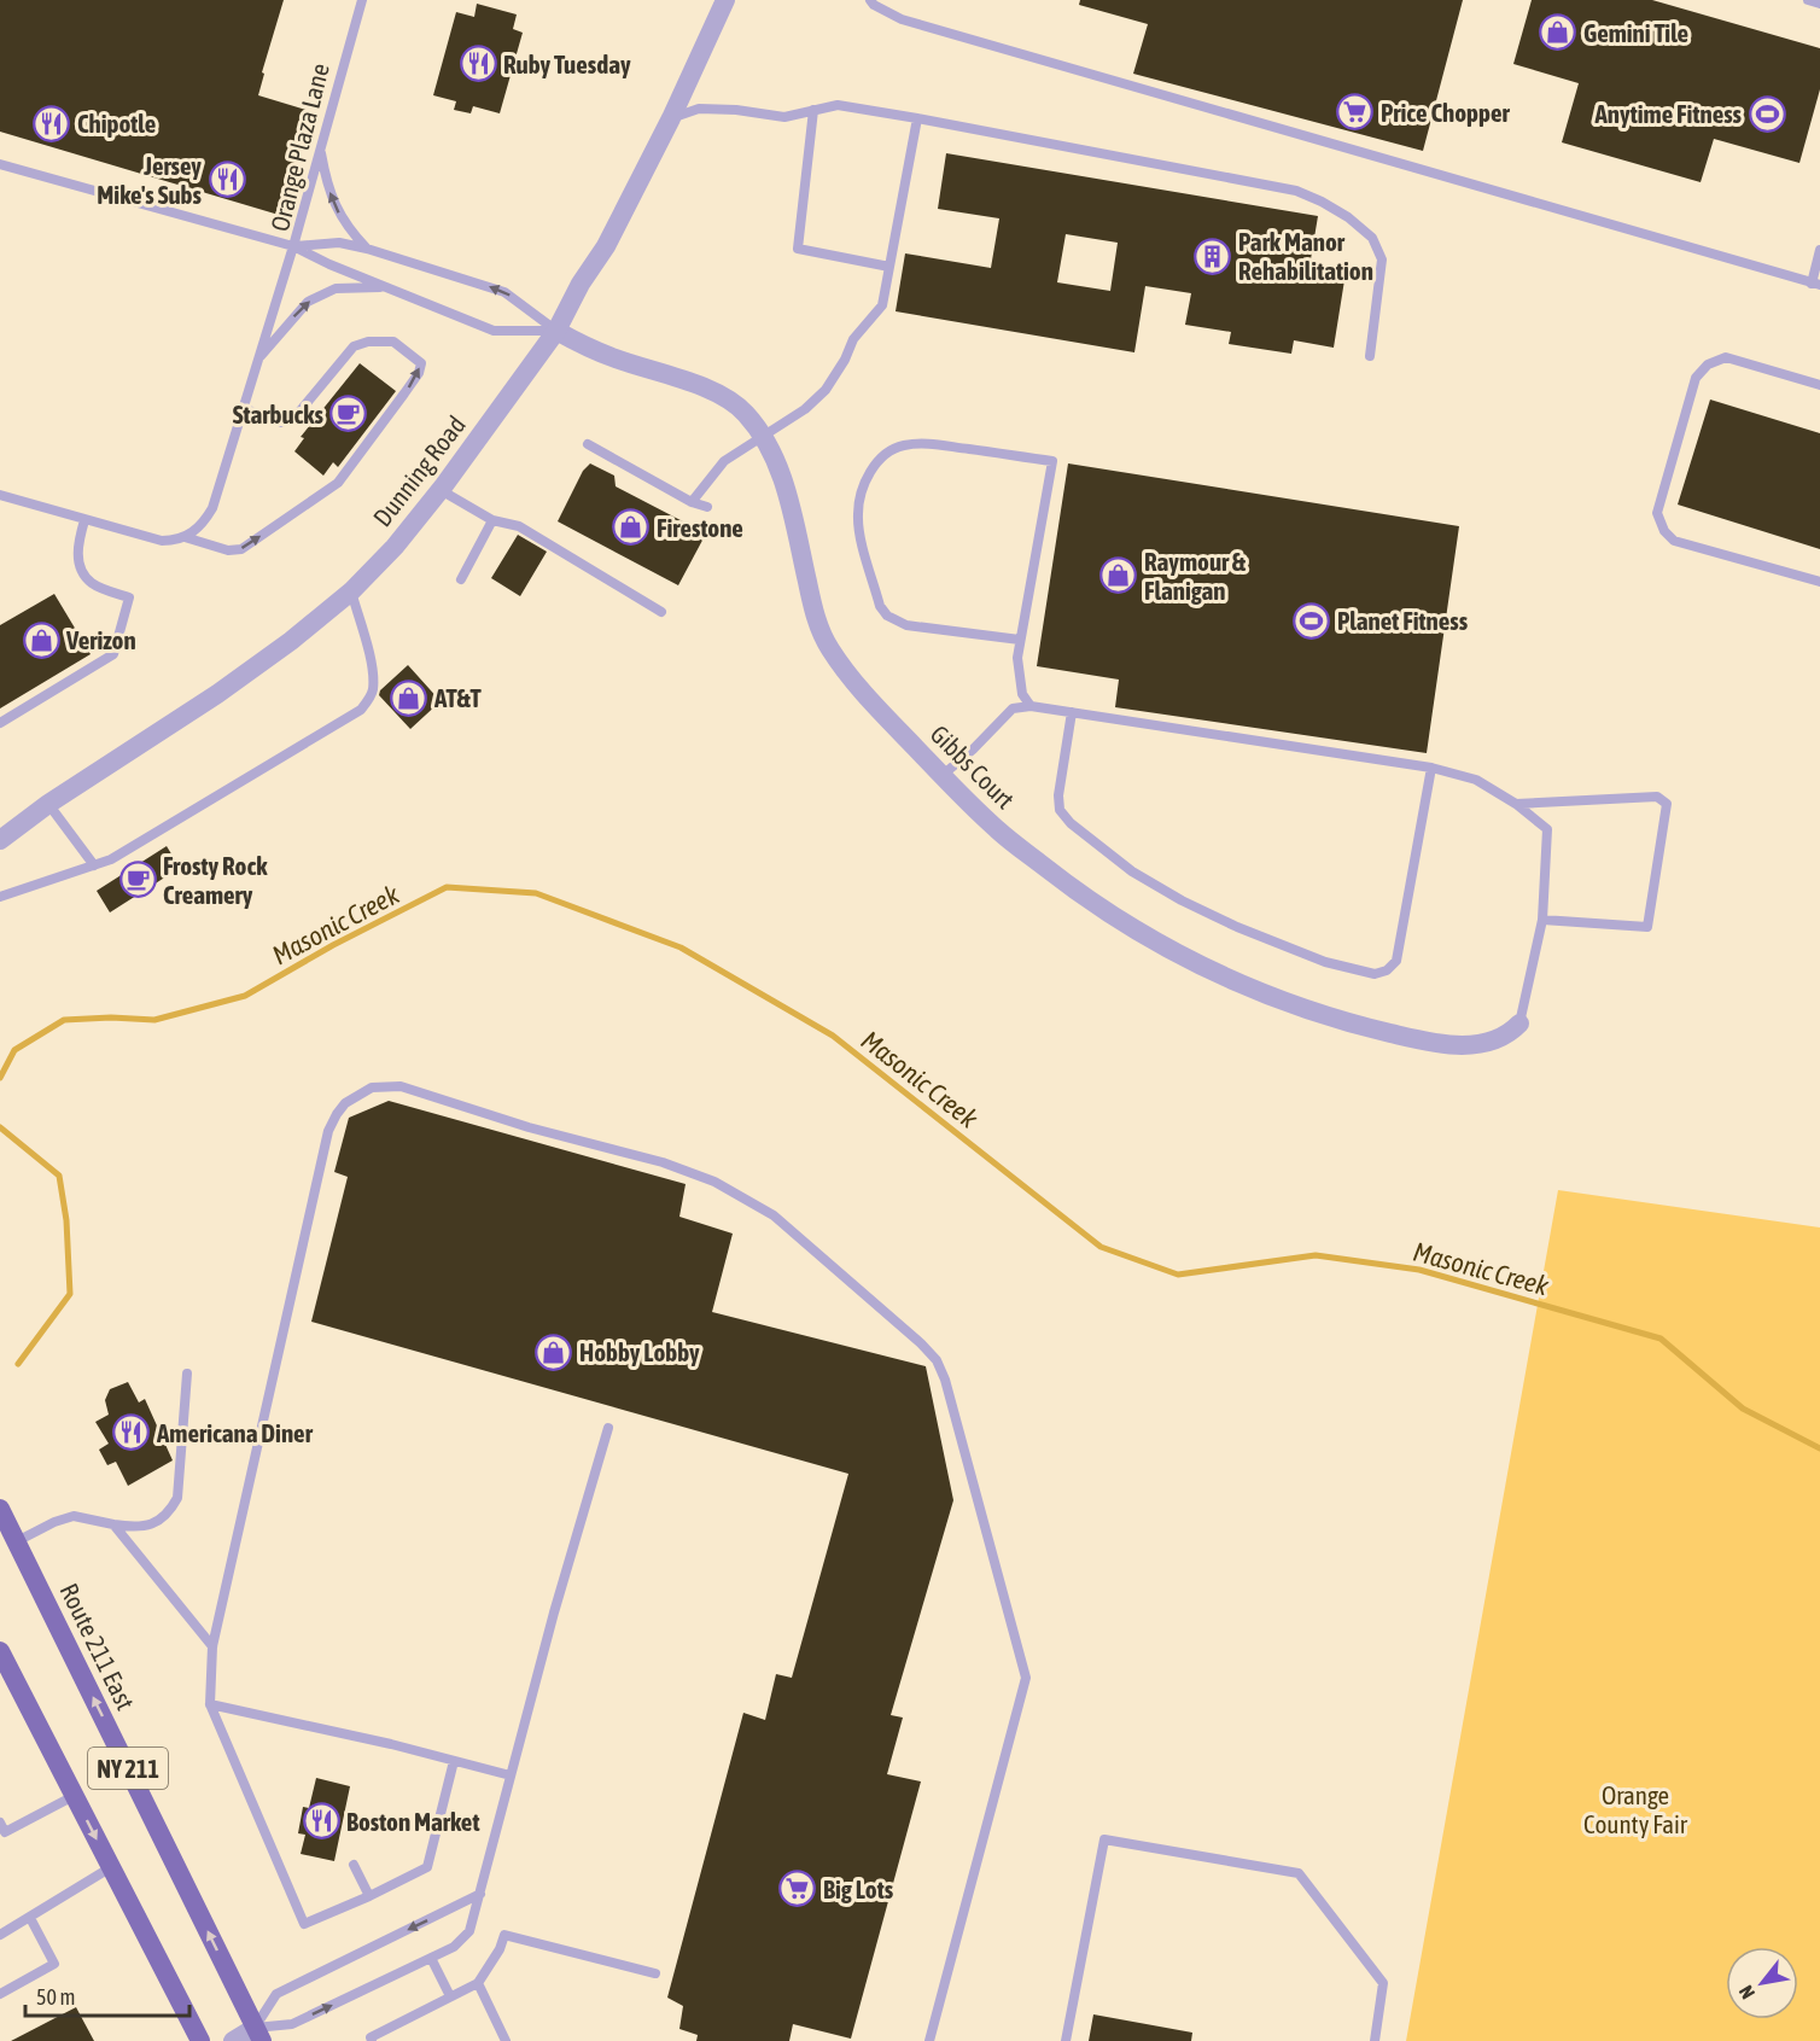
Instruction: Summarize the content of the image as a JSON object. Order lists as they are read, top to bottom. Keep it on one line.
{"streets":{"main road":["Route 211 East","NY 211"],"street":["Dunning Road","Gibbs Court"],"lane":["Orange Plaza Lane"]},"crossings":[["Orange Plaza Lane","Dunning Road"],["Orange Plaza Lane","Gibbs Court"],["Dunning Road","Gibbs Court"]],"water":["Masonic Creek"],"parks":["Orange County Fair"],"places":{"shop":["Gemini Tile","Firestone","Raymour & Flanigan","Verizon","AT&T","Hobby Lobby"],"restaurant":["Ruby Tuesday","Chipotle","Jersey Mike's Subs","Americana Diner","Boston Market"],"supermarket":["Price Chopper","Big Lots"],"sports":["Anytime Fitness","Planet Fitness"],"building":["Park Manor Rehabilitation"],"cafe":["Starbucks","Frosty Rock Creamery"]},"scale_bar":"50 m","north":"bottom left"}
